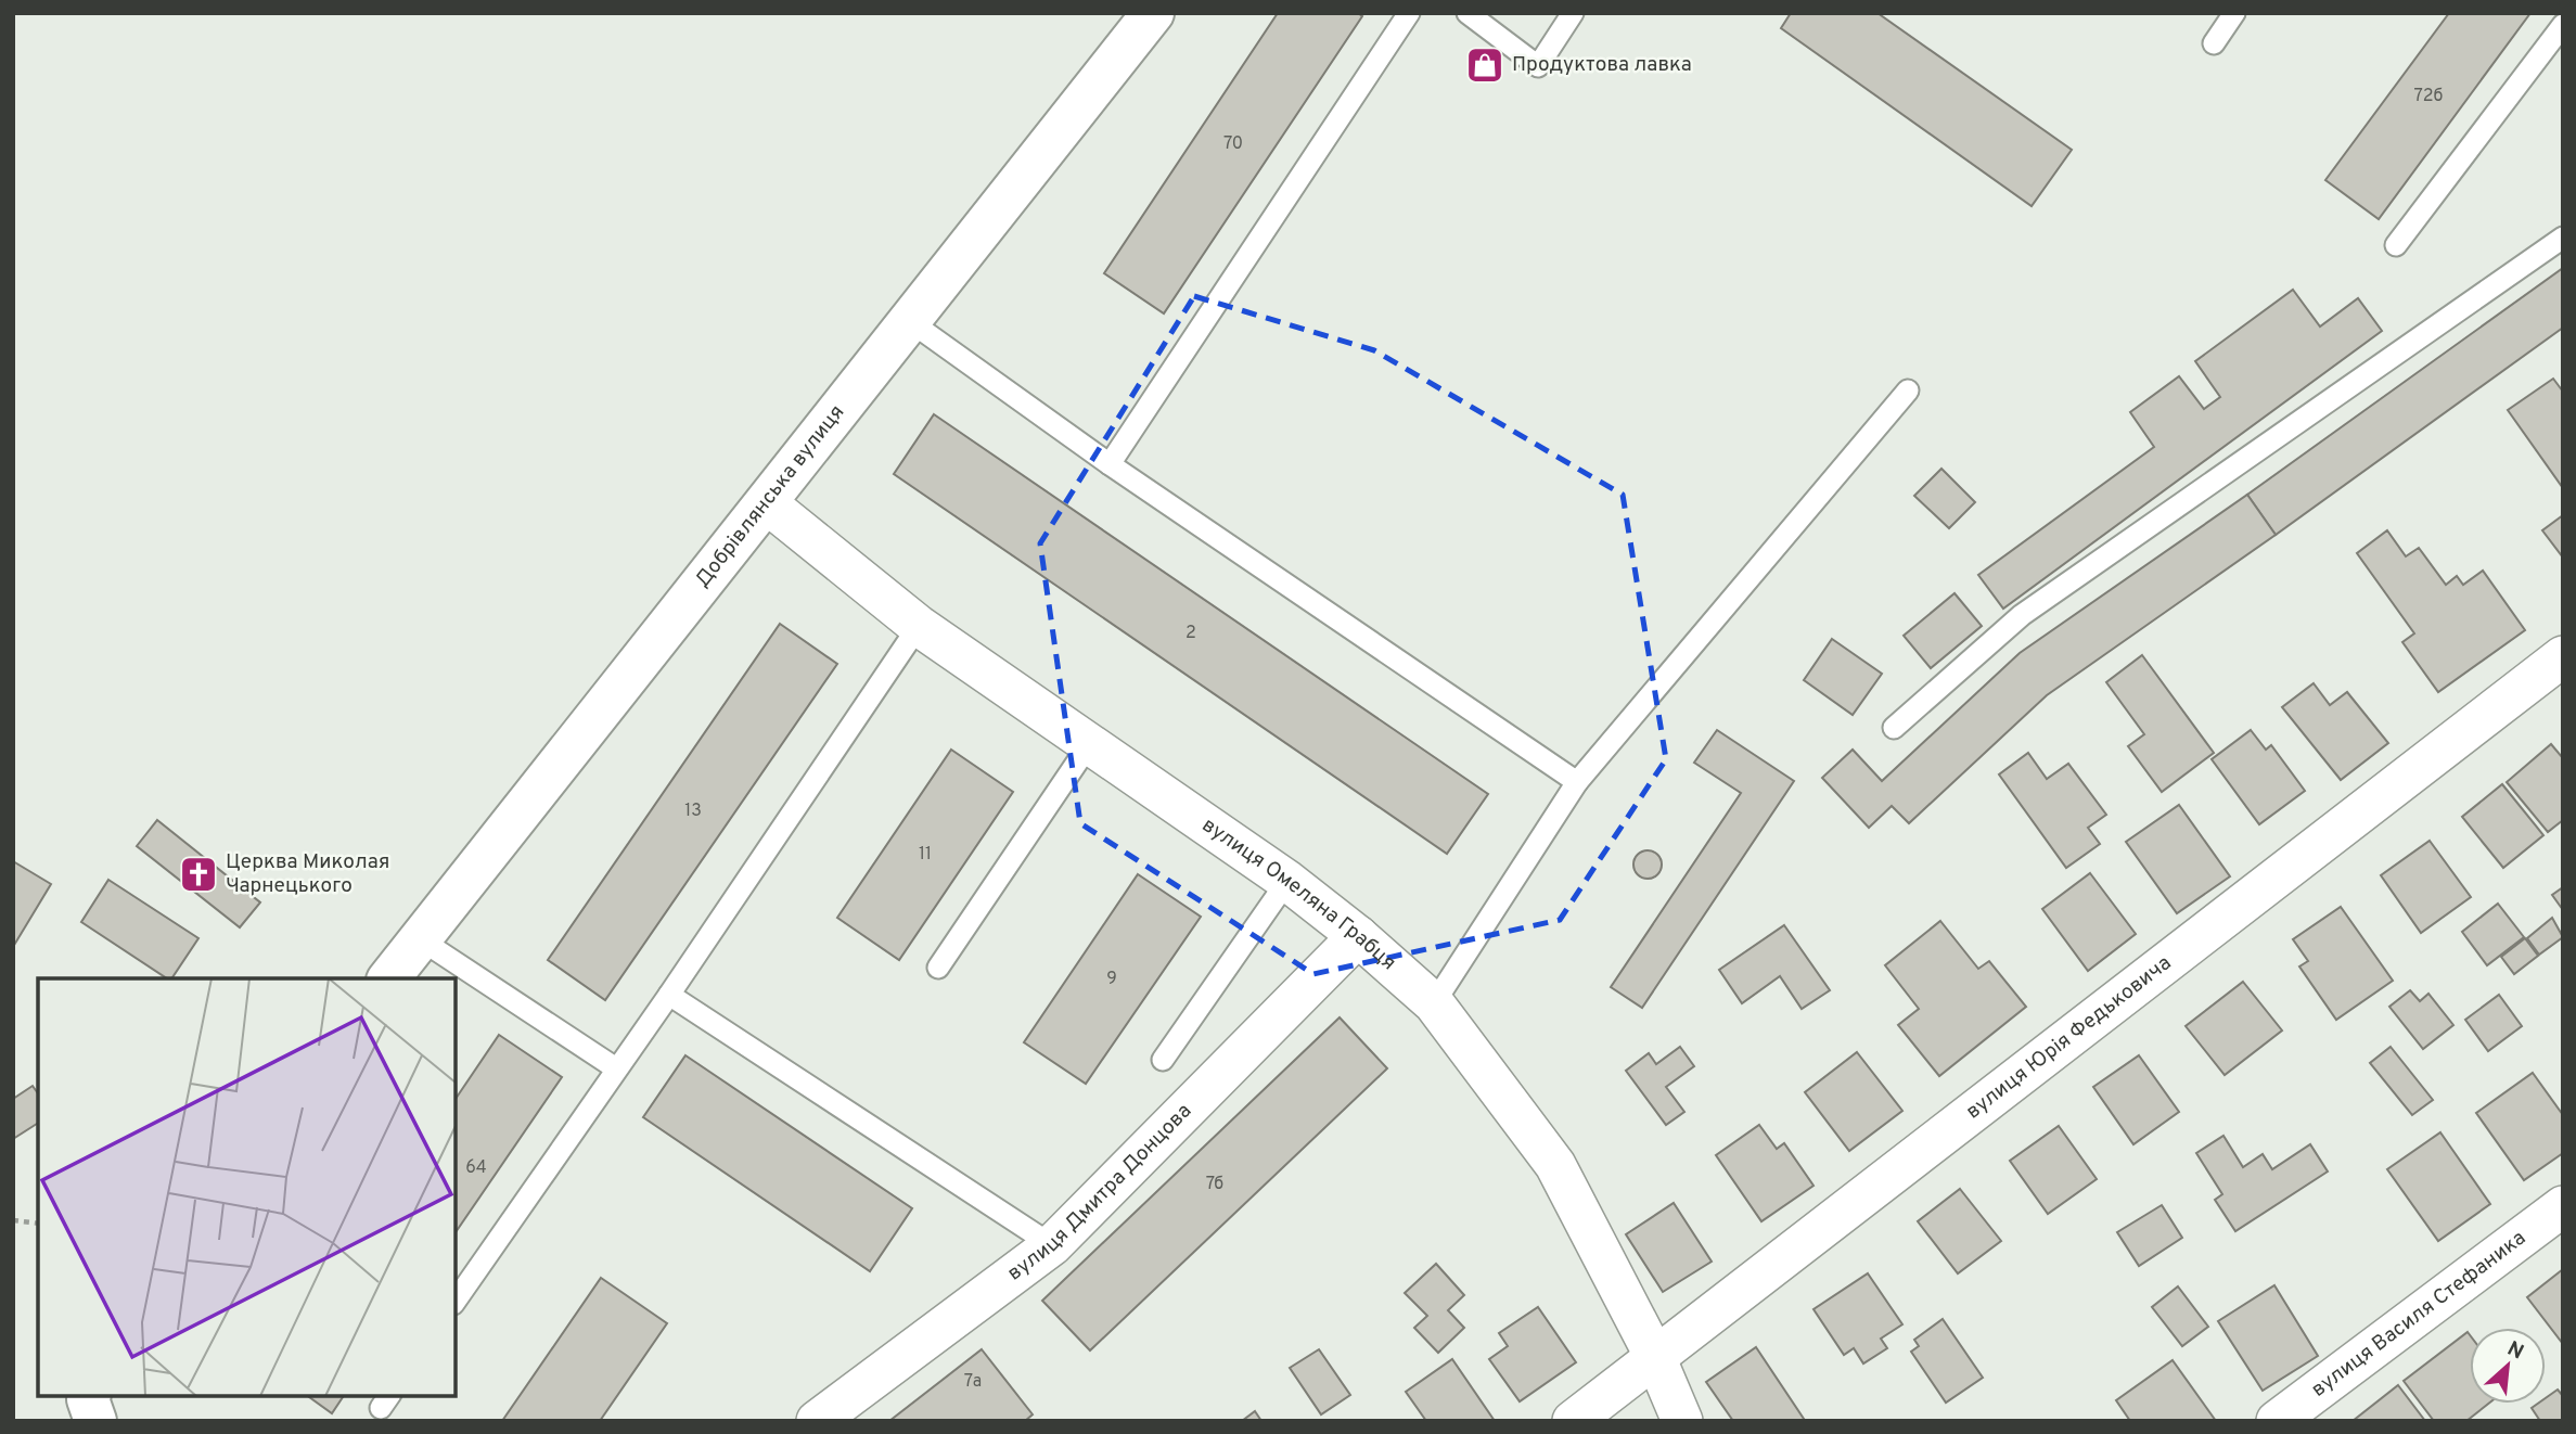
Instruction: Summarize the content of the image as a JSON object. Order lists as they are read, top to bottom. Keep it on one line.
{"streets":{"street":["Добрівлянська вулиця","вулиця Омеляна Грабця","вулиця Юрія Федьковича","вулиця Дмитра Донцова","вулиця Василя Стефаника"]},"crossings":[["Добрівлянська вулиця","вулиця Омеляна Грабця"],["вулиця Омеляна Грабця","вулиця Юрія Федьковича"],["вулиця Омеляна Грабця","вулиця Дмитра Донцова"]],"places":{"shop":["Продуктова лавка"],"church":["Церква Миколая Чарнецького"]},"house_numbers":["72б","70","2","13","11","9","64","7б","7а"],"north":"top right"}
